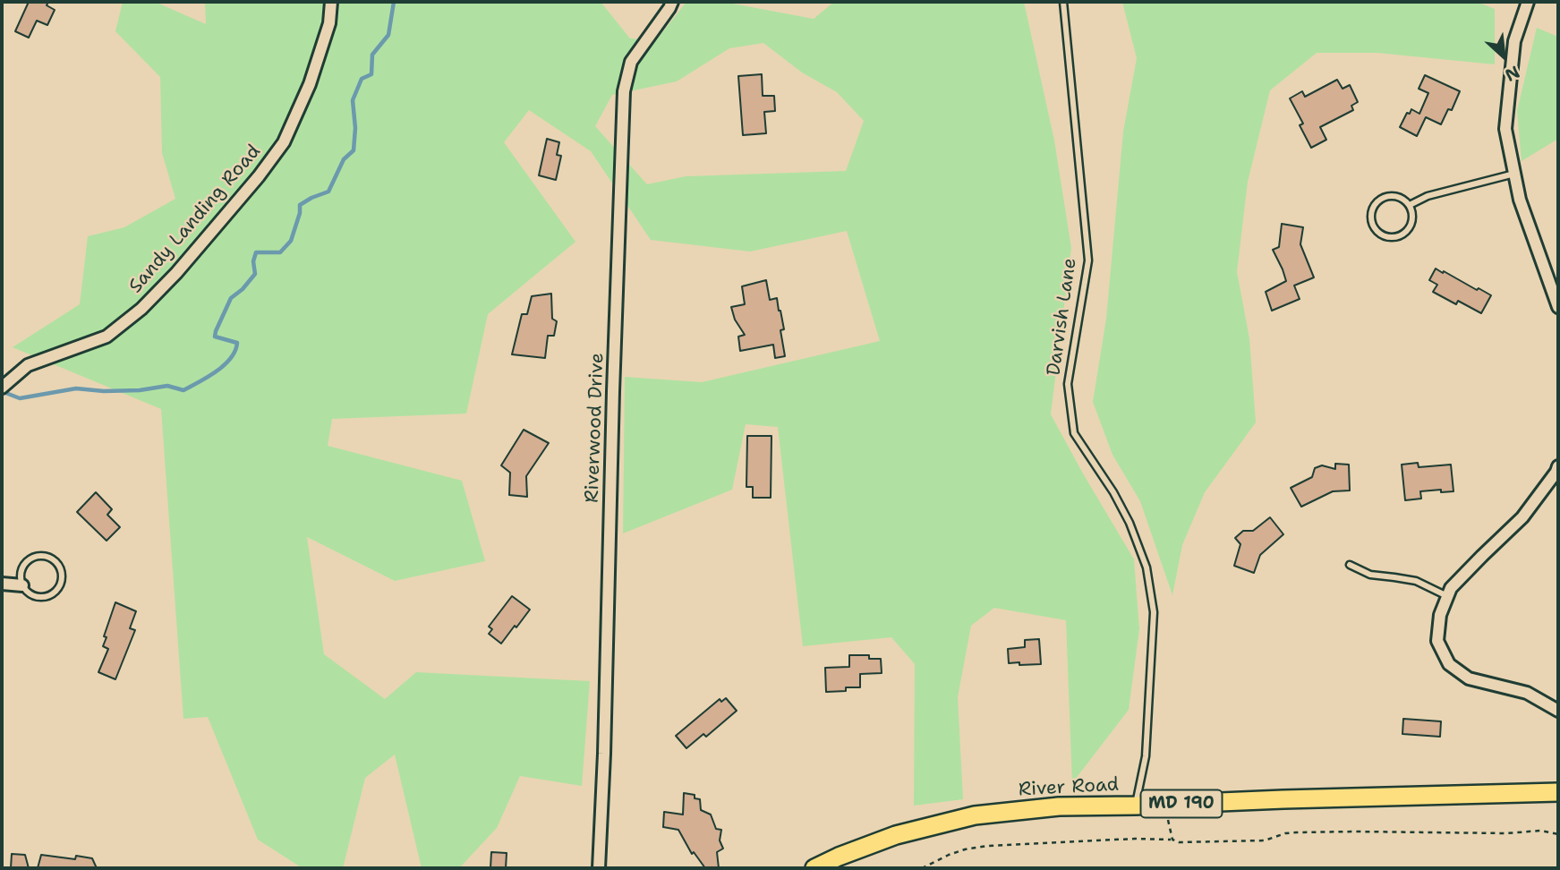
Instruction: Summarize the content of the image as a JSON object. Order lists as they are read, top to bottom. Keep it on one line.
{"streets":{"main road":["River Road","MD 190"],"street":["Sandy Landing Road","Riverwood Drive"],"lane":["Darvish Lane"]},"crossings":[["Darvish Lane","River Road"]],"north":"bottom right"}
